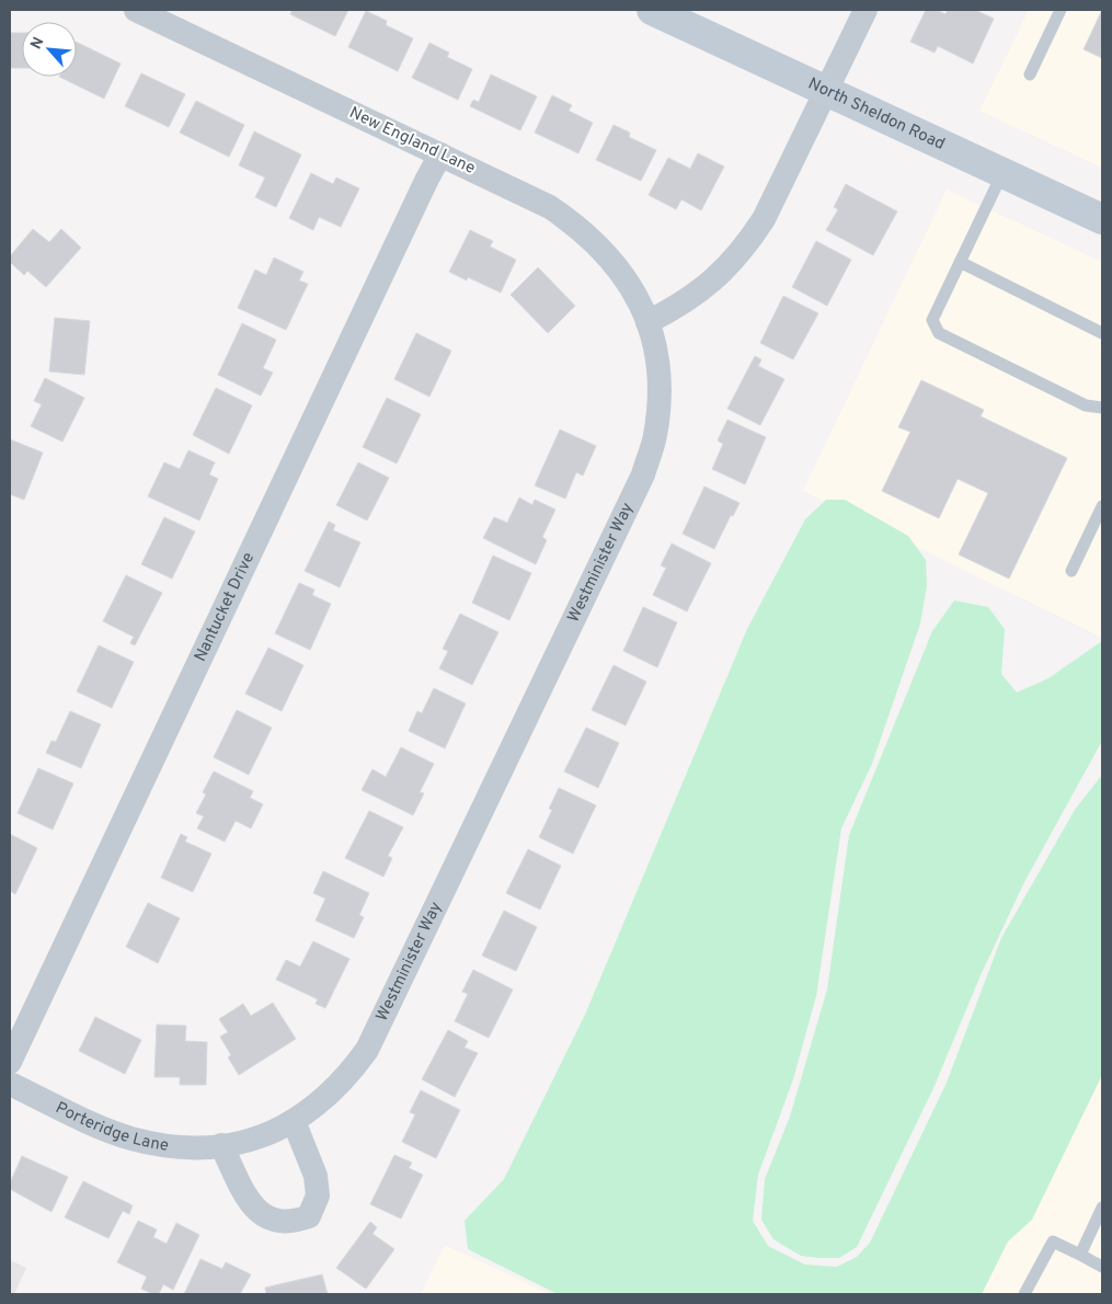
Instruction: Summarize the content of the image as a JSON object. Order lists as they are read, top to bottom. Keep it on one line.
{"streets":{"street":["North Sheldon Road","New England Lane","Westminister Way","Nantucket Drive","Porteridge Lane"]},"crossings":[["New England Lane","Westminister Way"],["New England Lane","Nantucket Drive"],["Westminister Way","Porteridge Lane"]],"north":"top left"}
